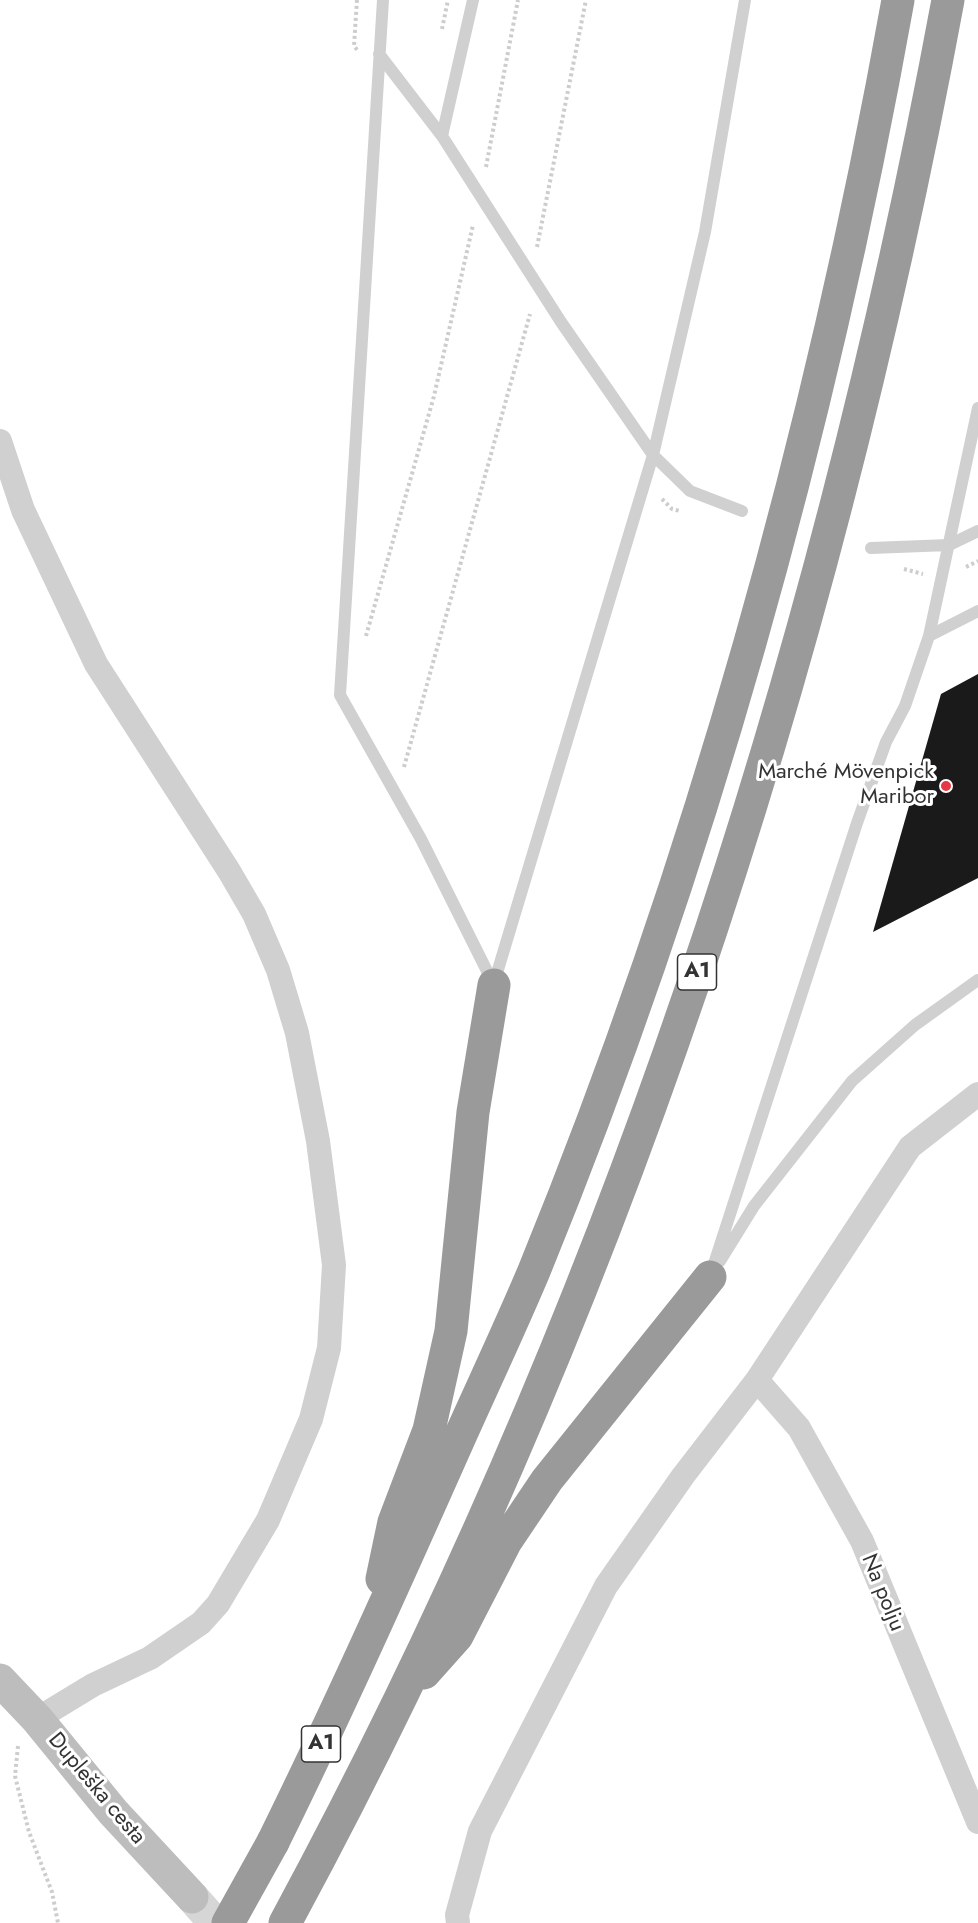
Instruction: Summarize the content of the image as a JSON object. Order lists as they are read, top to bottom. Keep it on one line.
{"streets":{"highway":["A1"],"street":["Na polju","Dupleška cesta"]},"places":["Marché Mövenpick Maribor"]}
